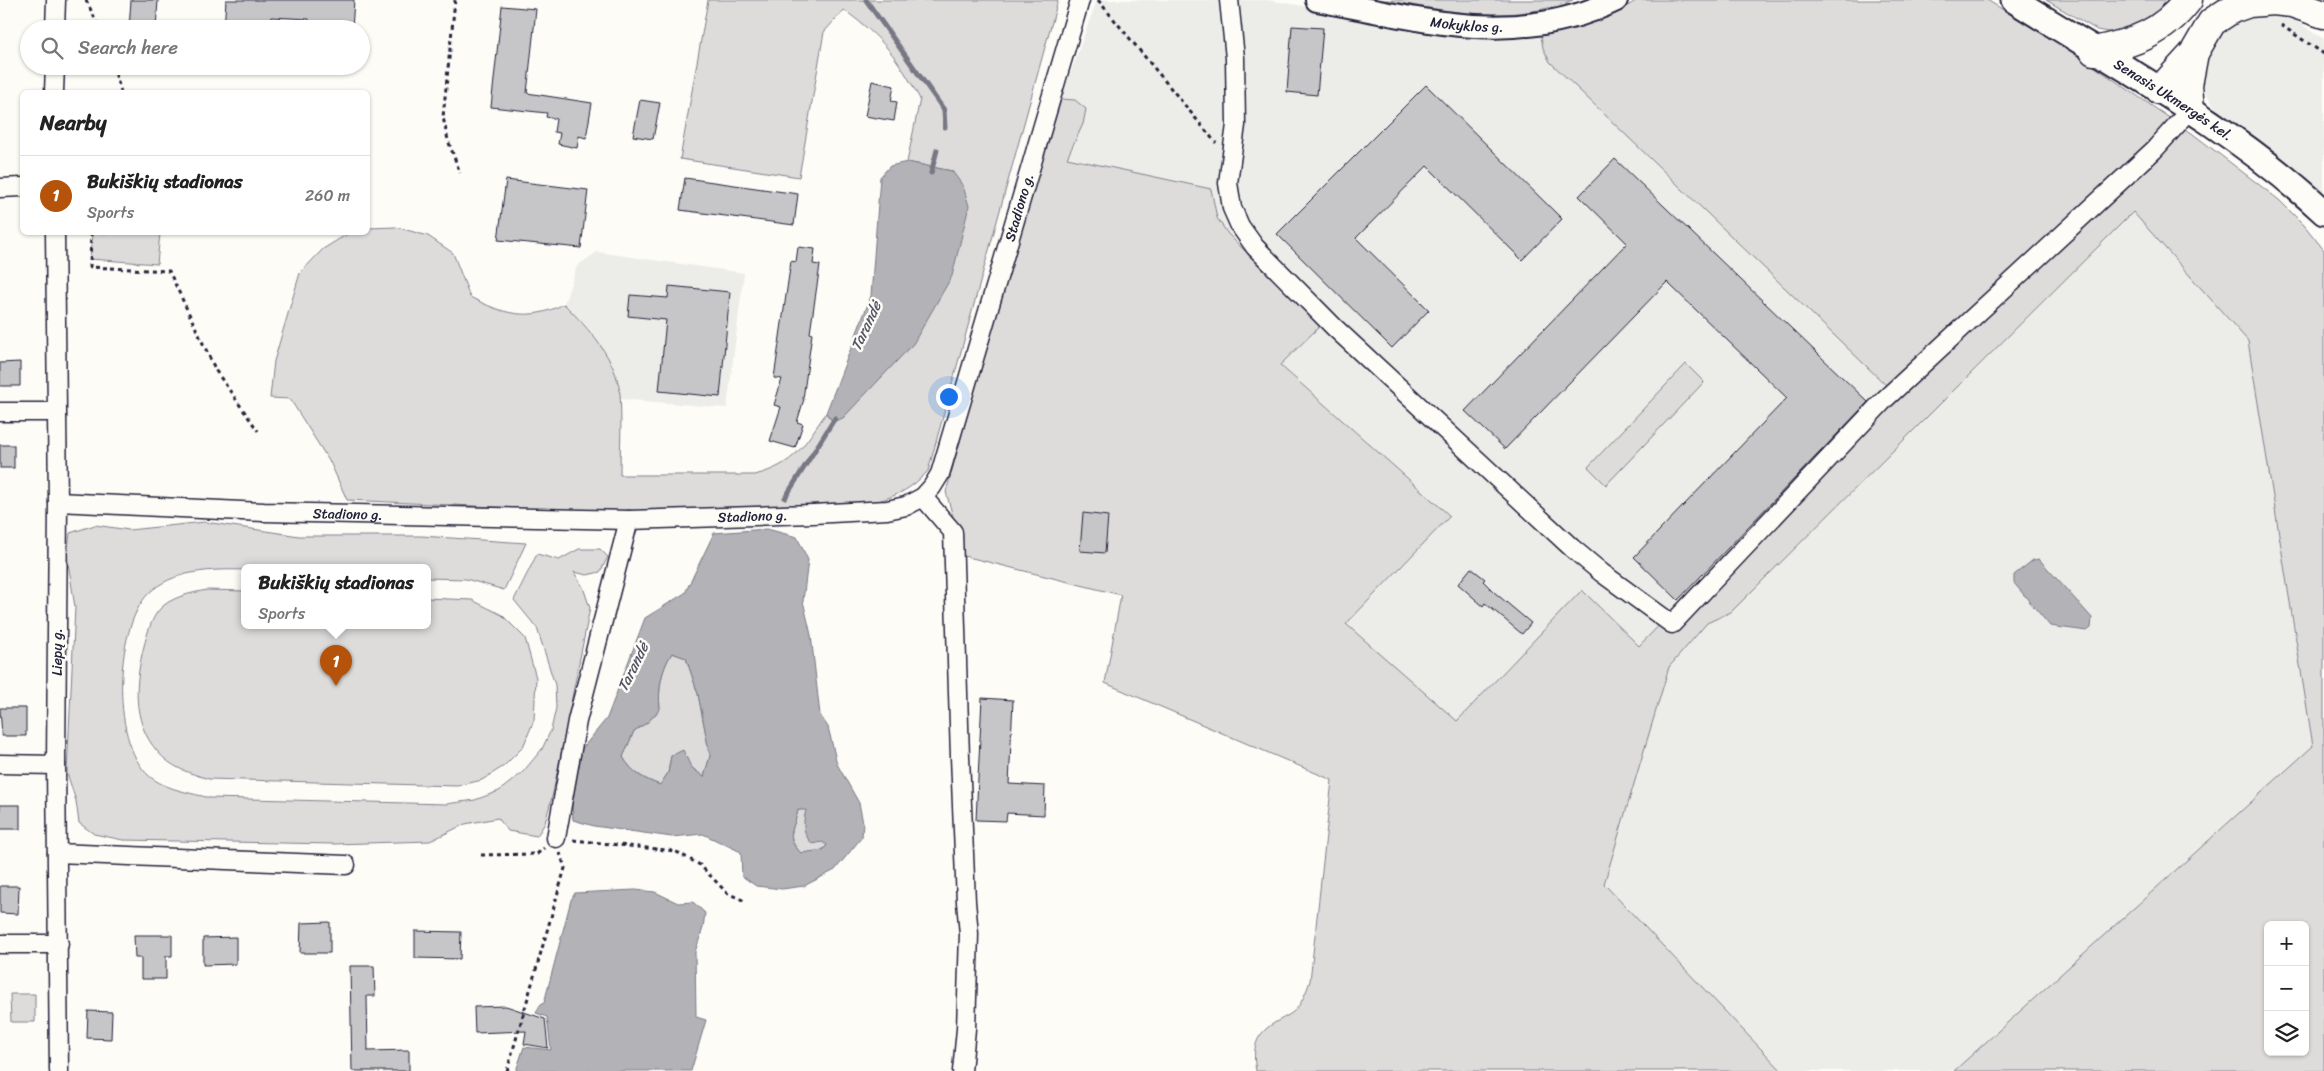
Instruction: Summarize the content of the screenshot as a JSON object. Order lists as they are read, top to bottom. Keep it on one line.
{"streets":{"main road":["Senasis Ukmergės kel."],"street":["Mokyklos g.","Stadiono g.","Liepų g."]},"crossings":[["Stadiono g.","Liepų g."]],"water":["Tarandė"],"page":{"search":"Search here","heading":"Nearby","list":[{"mark":"1","name":"Bukiškių stadionas","note":"Sports","value":"260 m"}],"popup":["Bukiškių stadionas","Sports"],"pins":"1","map_buttons":["+","−"]}}
